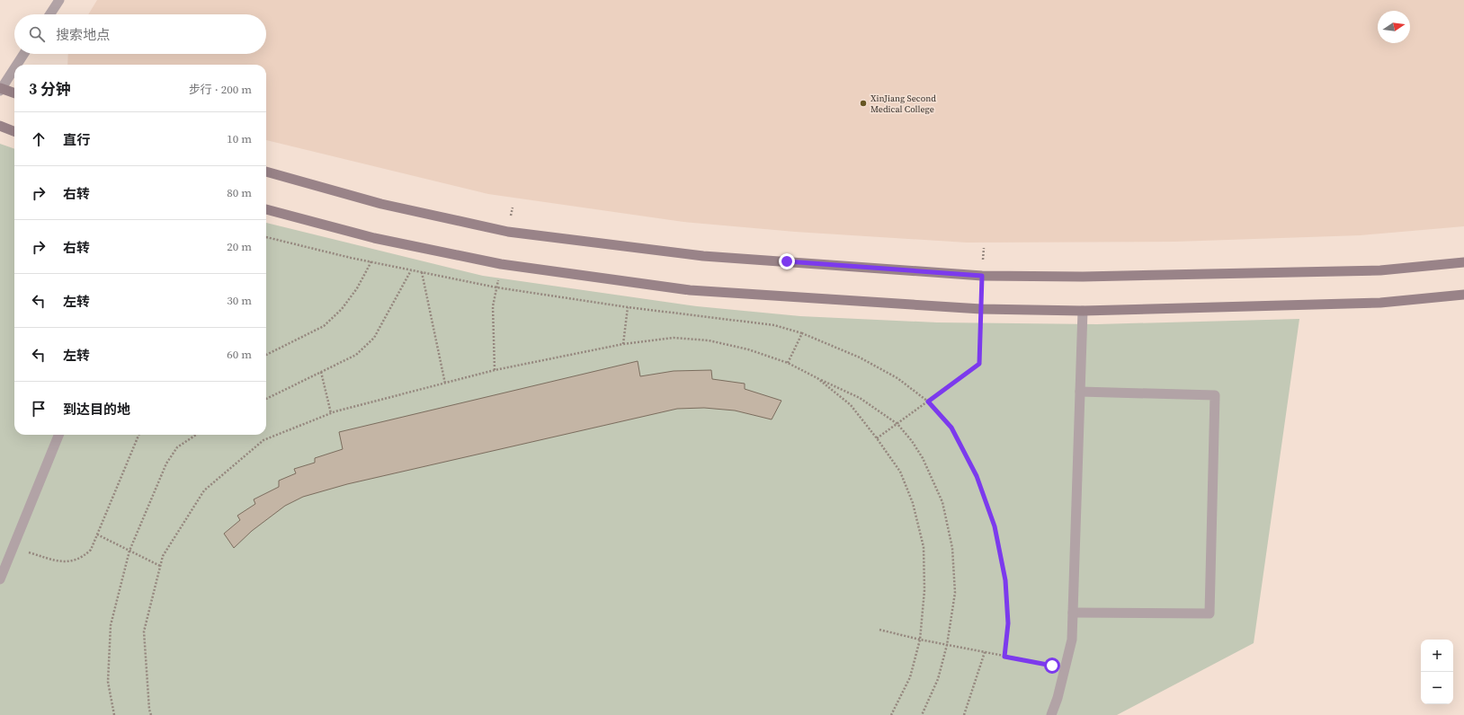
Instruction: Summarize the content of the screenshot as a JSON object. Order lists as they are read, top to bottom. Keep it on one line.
{"places":["XinJiang Second Medical College"],"north":"right","page":{"search":"搜索地点","heading":["3 分钟","步行 · 200 m"],"list":[["直行","10 m"],["右转","80 m"],["右转","20 m"],["左转","30 m"],["左转","60 m"],"到达目的地"],"map_buttons":["+","−"]}}
